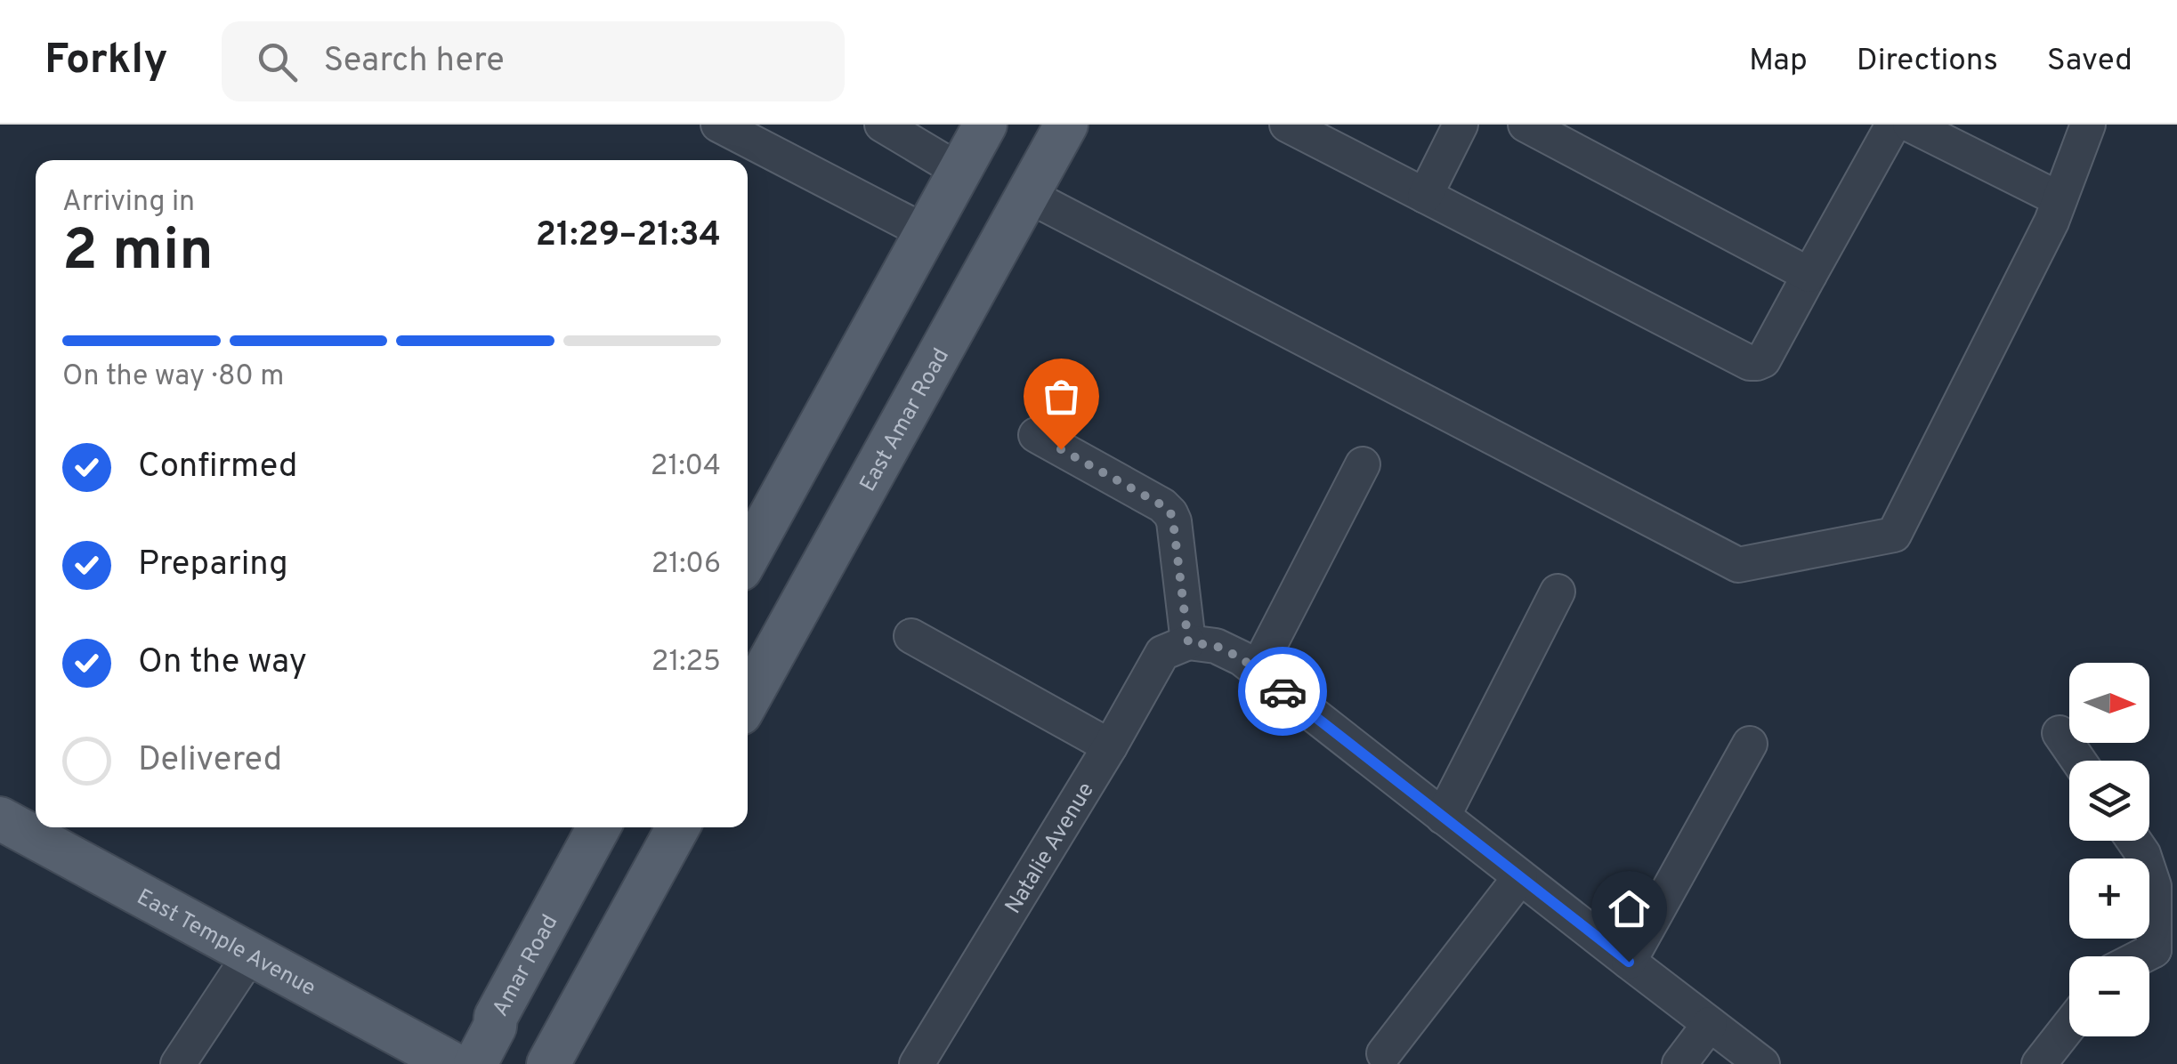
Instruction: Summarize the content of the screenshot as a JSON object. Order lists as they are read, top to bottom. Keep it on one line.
{"streets":{"main road":["East Amar Road","East Temple Avenue","Amar Road"],"street":["Natalie Avenue"]},"north":"right","page":{"header":"Forkly","search":"Search here","nav":["Map","Directions","Saved"],"heading":["2 min","Arriving in","21:29–21:34"],"bar":"On the way · 80 m","list":[["Confirmed","21:04"],["Preparing","21:06"],["On the way","21:25"],"Delivered"],"map_buttons":["+","−"]}}
